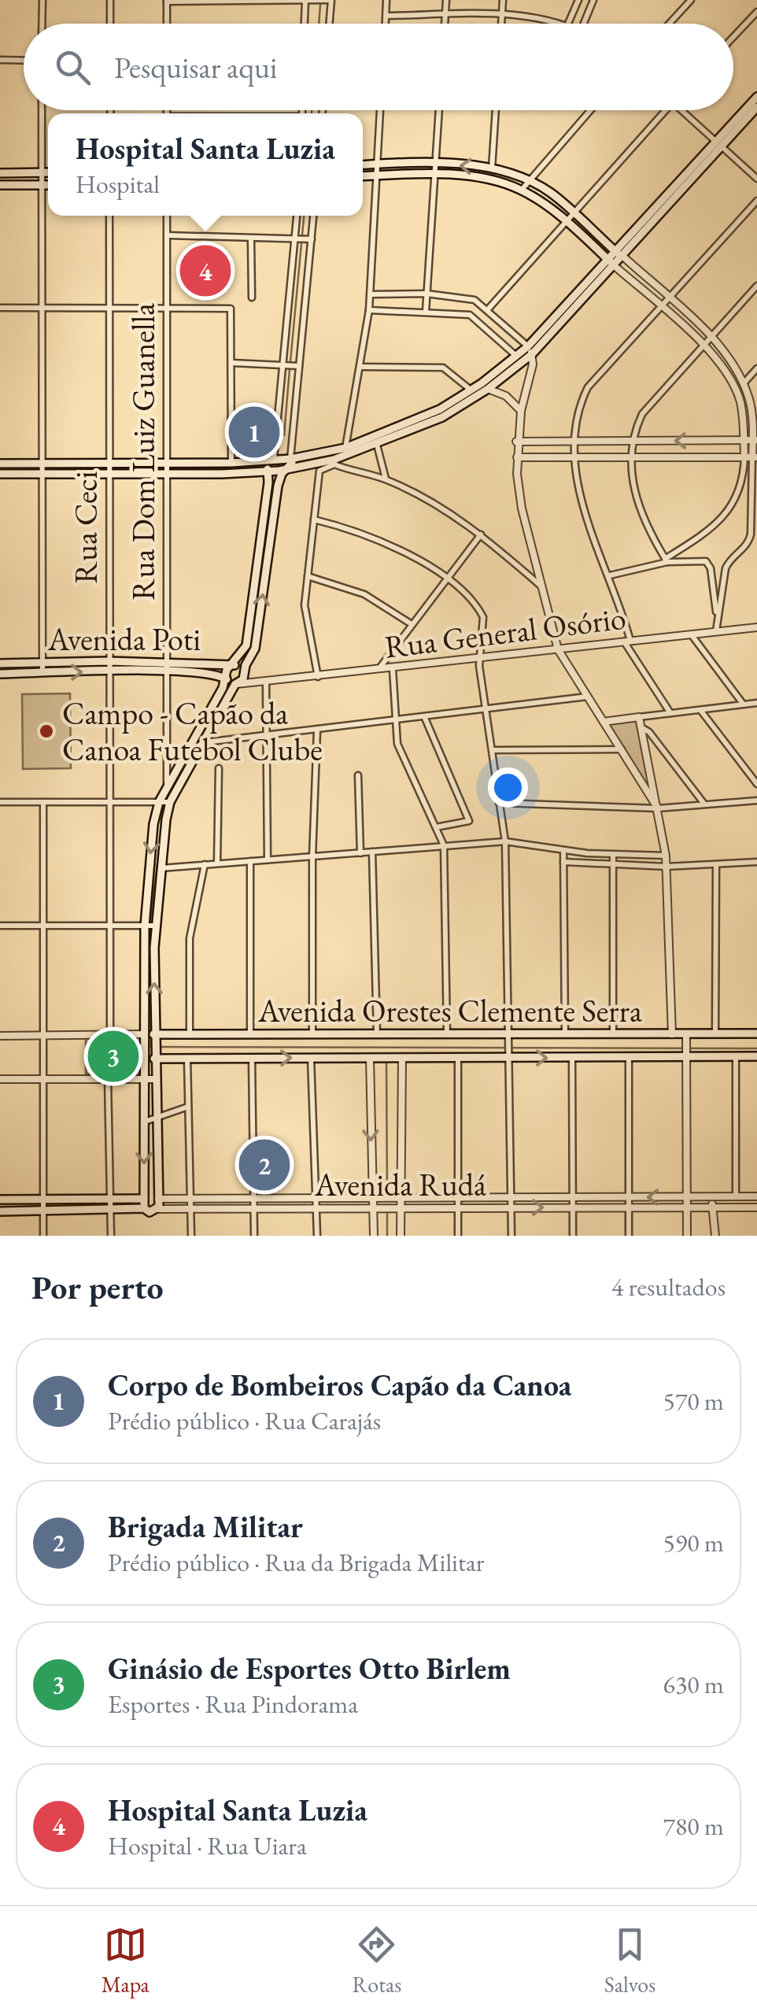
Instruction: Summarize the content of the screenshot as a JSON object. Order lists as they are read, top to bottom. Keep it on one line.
{"streets":{"main road":["Avenida Poti","Avenida Orestes Clemente Serra","Avenida Rudá"],"street":["Rua Dom Luiz Guanella","Rua Ceci","Rua General Osório"]},"crossings":[["Rua Dom Luiz Guanella","Avenida Poti"],["Rua Ceci","Avenida Poti"],["Rua General Osório","Avenida Poti"]],"places":["Campo - Capão da Canoa Futebol Clube"],"page":{"search":"Pesquisar aqui","popup":["Hospital Santa Luzia","Hospital"],"pins":["4","1","3","2"],"heading":["Por perto","4 resultados"],"list":[{"mark":"1","name":"Corpo de Bombeiros Capão da Canoa","note":"Prédio público · Rua Carajás","value":"570 m"},{"mark":"2","name":"Brigada Militar","note":"Prédio público · Rua da Brigada Militar","value":"590 m"},{"mark":"3","name":"Ginásio de Esportes Otto Birlem","note":"Esportes · Rua Pindorama","value":"630 m"},{"mark":"4","name":"Hospital Santa Luzia","note":"Hospital · Rua Uiara","value":"780 m"}],"nav":["Mapa","Rotas","Salvos"]}}
